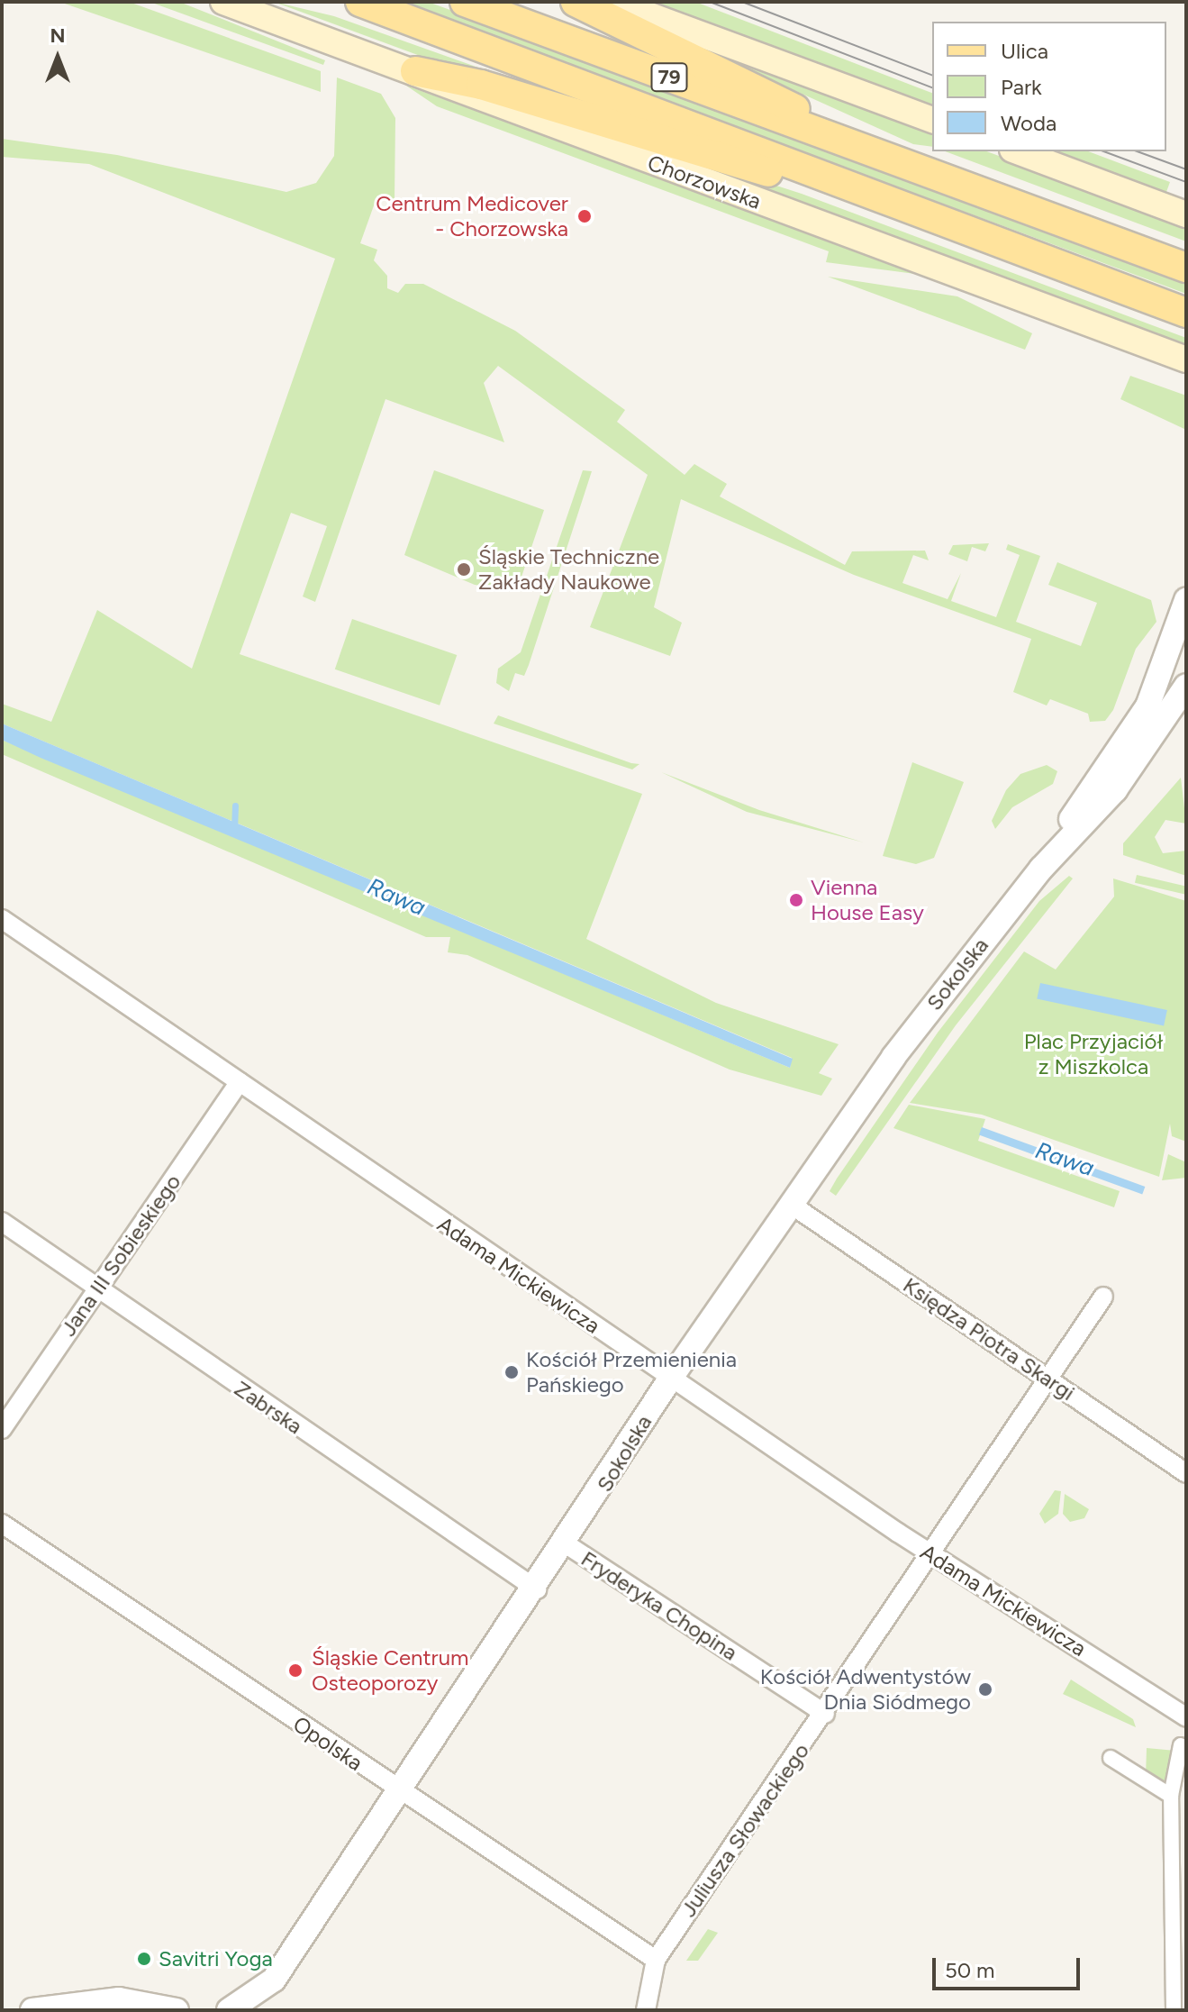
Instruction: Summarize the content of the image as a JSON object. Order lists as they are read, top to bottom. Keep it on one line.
{"streets":{"main road":["79","Chorzowska"],"street":["Sokolska","Jana III Sobieskiego","Adama Mickiewicza","Księdza Piotra Skargi","Zabrska","Fryderyka Chopina","Opolska","Juliusza Słowackiego"]},"crossings":[["Sokolska","Adama Mickiewicza"],["Sokolska","Księdza Piotra Skargi"],["Sokolska","Zabrska"],["Sokolska","Fryderyka Chopina"],["Sokolska","Opolska"],["Jana III Sobieskiego","Adama Mickiewicza"],["Jana III Sobieskiego","Zabrska"],["Adama Mickiewicza","Juliusza Słowackiego"],["Księdza Piotra Skargi","Juliusza Słowackiego"],["Fryderyka Chopina","Juliusza Słowackiego"],["Opolska","Juliusza Słowackiego"]],"water":["Rawa"],"parks":["Plac Przyjaciół z Miszkolca"],"places":["Centrum Medicover - Chorzowska","Śląskie Techniczne Zakłady Naukowe","Vienna House Easy","Kościół Przemienienia Pańskiego","Śląskie Centrum Osteoporozy","Kościół Adwentystów Dnia Siódmego","Savitri Yoga"],"legend":["Ulica","Park","Woda"],"scale_bar":"50 m","north":"top"}
